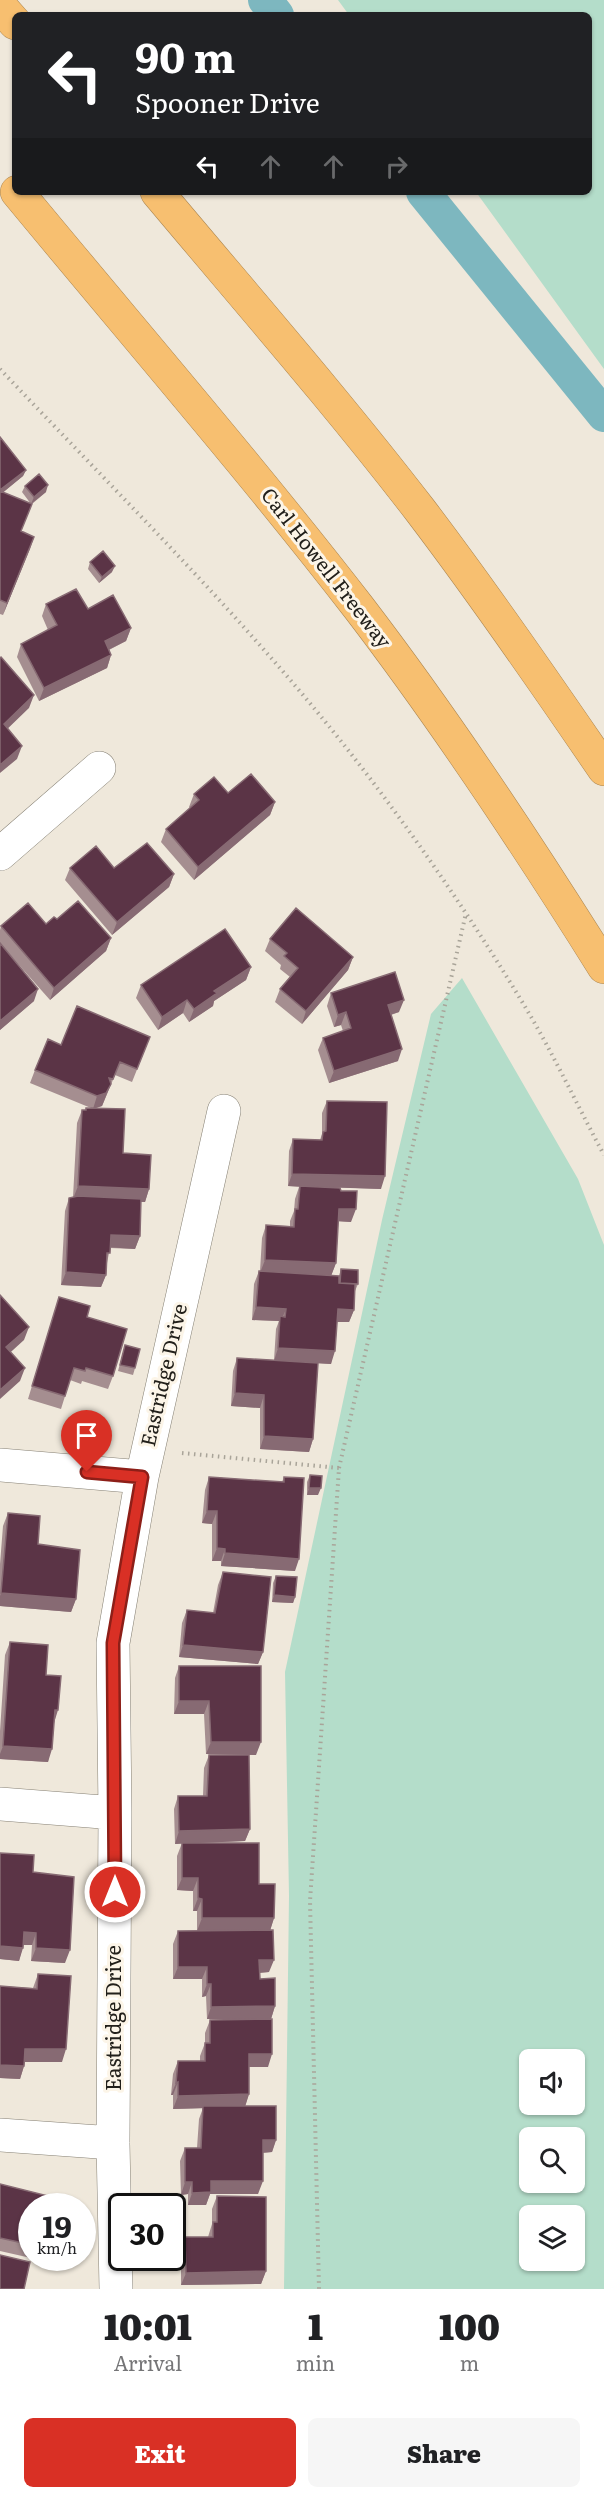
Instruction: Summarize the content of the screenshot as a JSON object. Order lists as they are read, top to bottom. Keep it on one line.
{"streets":{"highway":["Carl Howell Freeway"],"street":["Eastridge Drive"]},"page":{"turn":["90 m","Spooner Drive"],"speed":"19 km/h","limit":"30","eta":["10:01","Arrival","1","min","100","m"],"buttons":["Exit","Share"]}}
